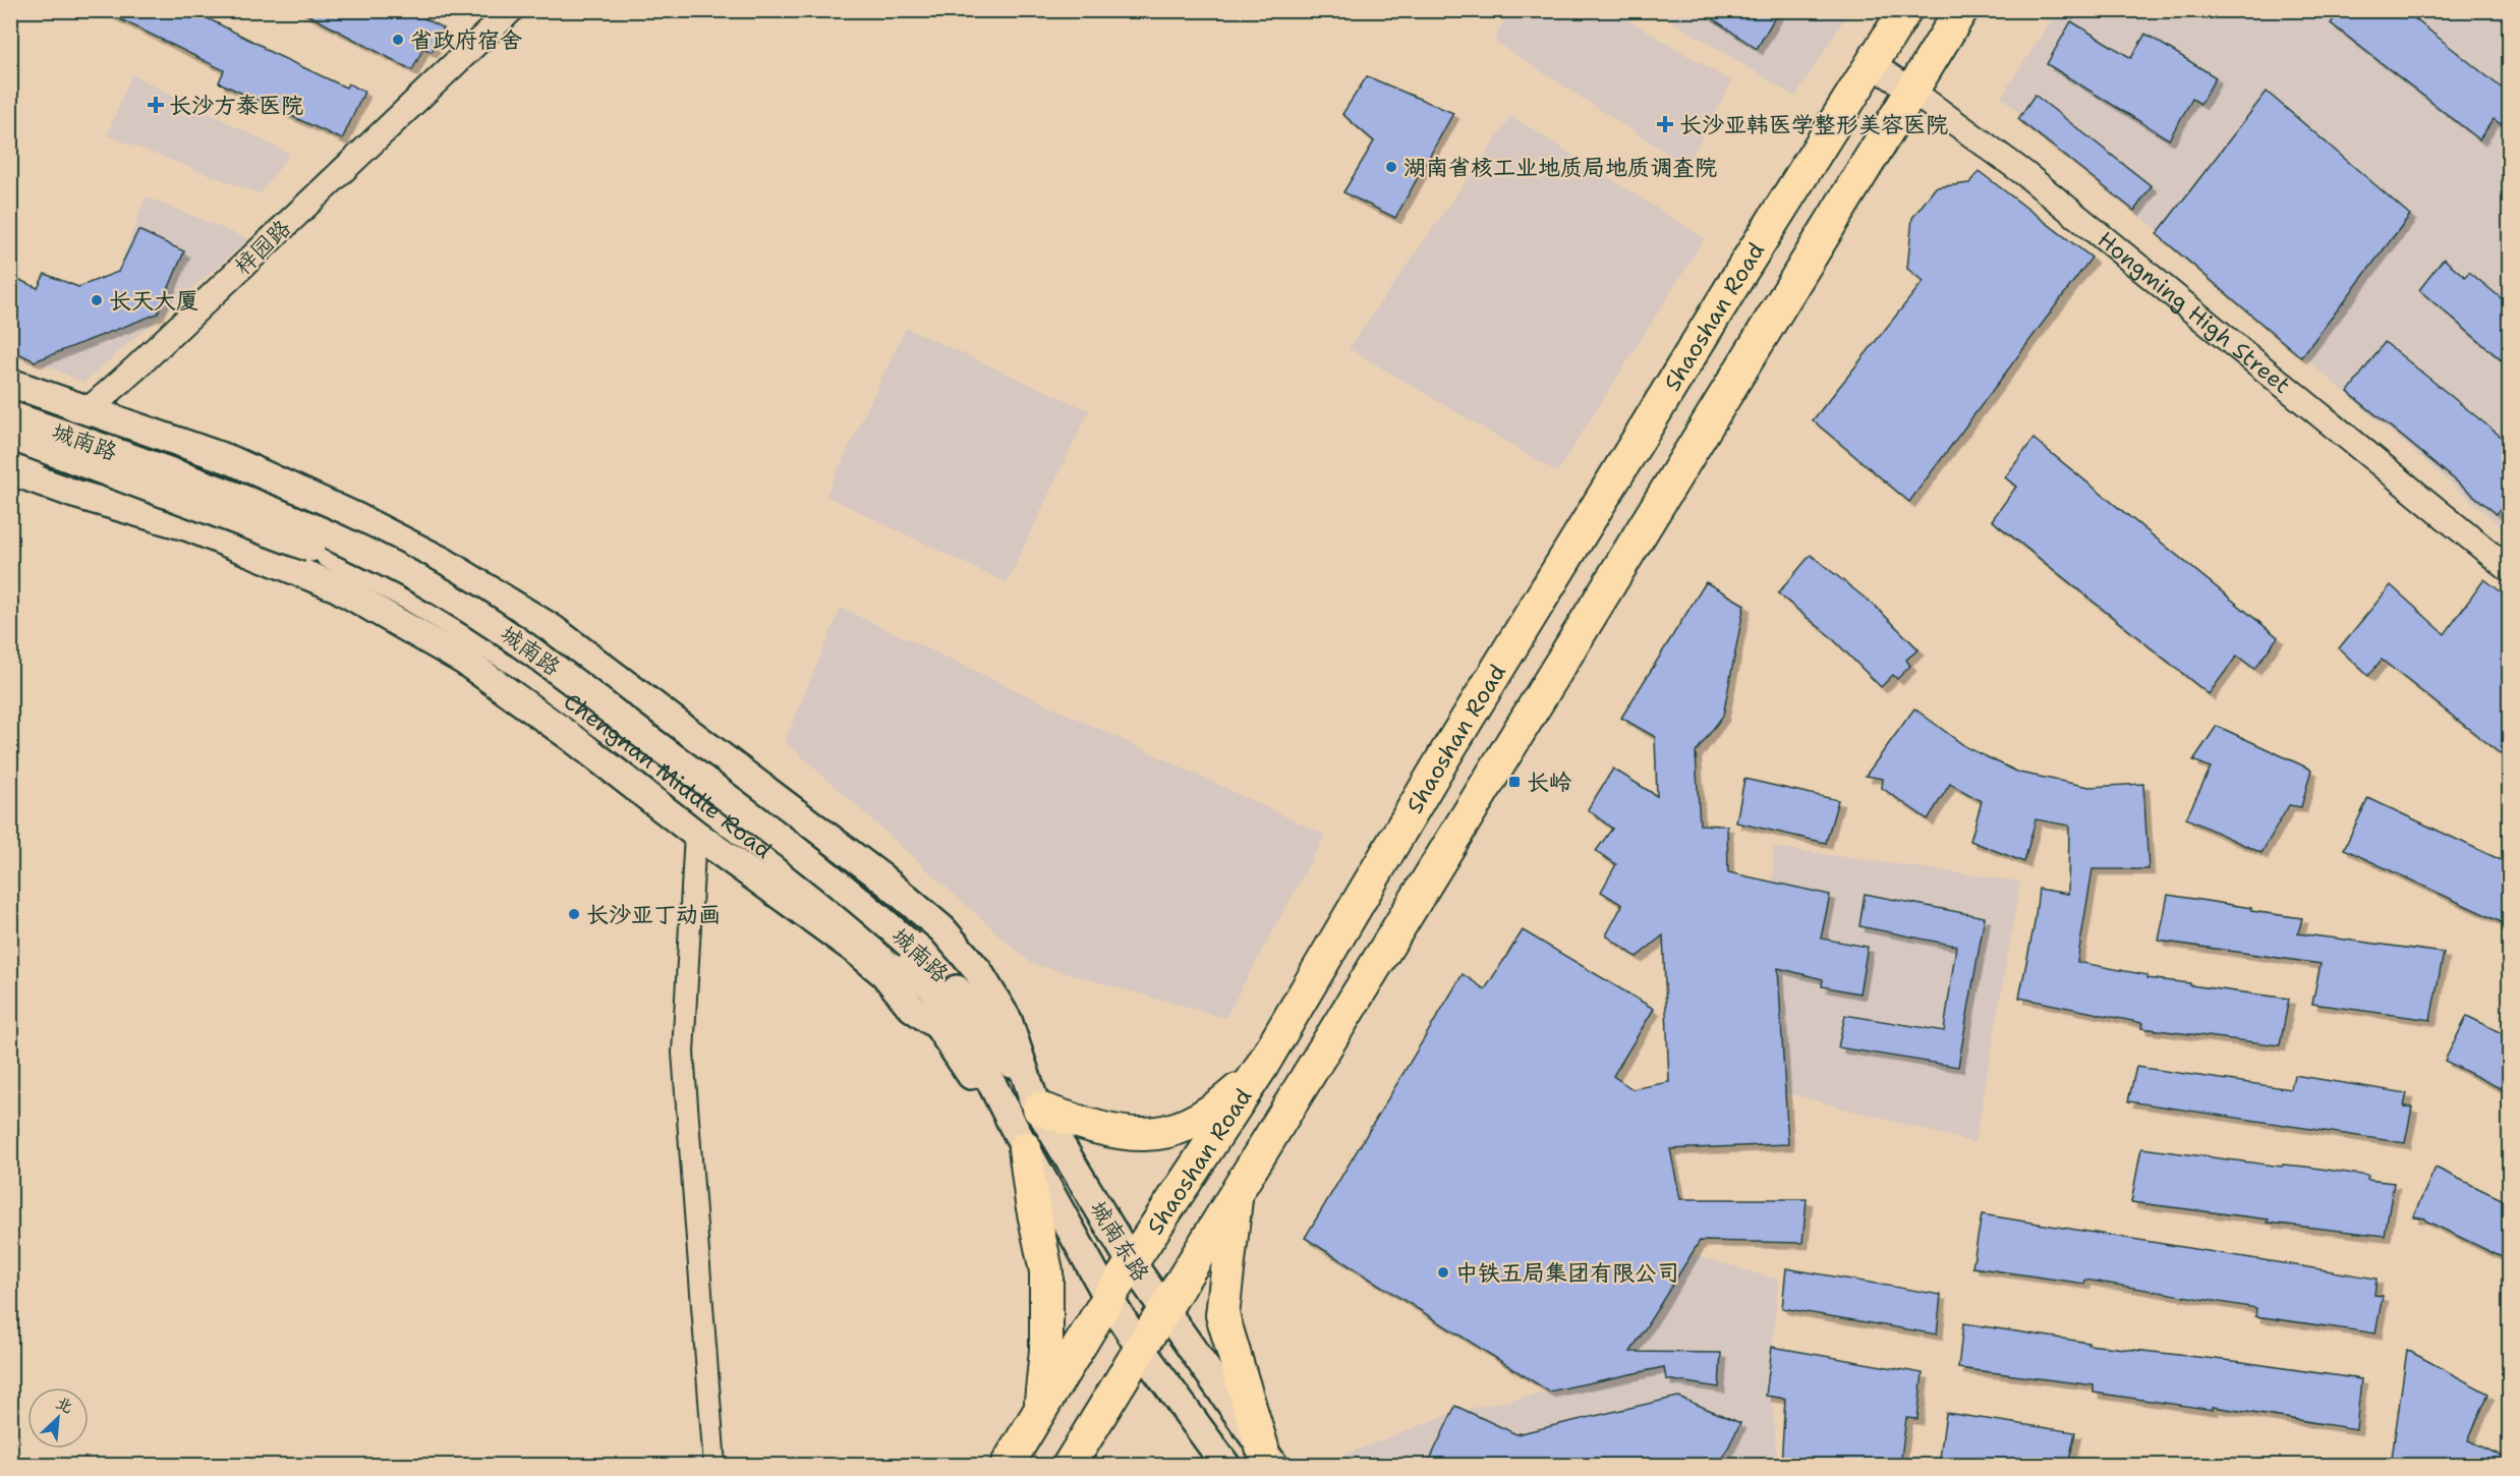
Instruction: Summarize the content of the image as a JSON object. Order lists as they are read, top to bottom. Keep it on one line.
{"streets":{"main road":["Shaoshan Road","城南路","Chengnan Middle Road","城南东路"],"street":["梓园路","Hongming High Street"]},"crossings":[["Hongming High Street","Shaoshan Road"],["Shaoshan Road","城南东路"],["城南路","Chengnan Middle Road"],["城南路","城南东路"],["Chengnan Middle Road","城南东路"]],"places":{"other":["省政府宿舍","湖南省核工业地质局地质调查院","长天大厦","长沙亚丁动画","中铁五局集团有限公司"],"health":["长沙方泰医院","长沙亚韩医学整形美容医院"],"transit":["长岭"]},"north":"top right"}
